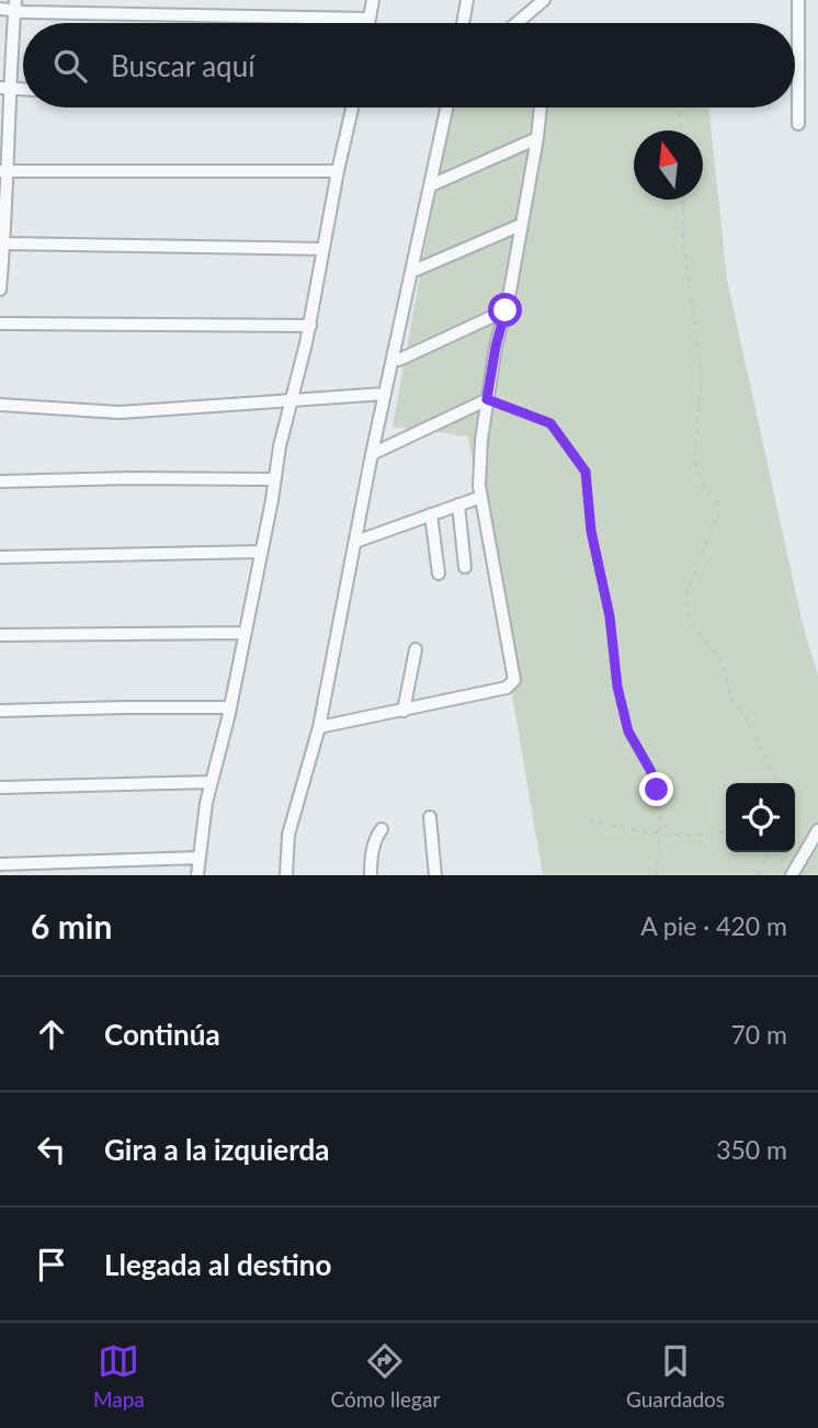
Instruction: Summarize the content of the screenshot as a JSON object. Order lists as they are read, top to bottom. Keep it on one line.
{"north":"top","page":{"search":"Buscar aquí","heading":["6 min","A pie · 420 m"],"list":[["Continúa","70 m"],["Gira a la izquierda","350 m"],"Llegada al destino"],"nav":["Mapa","Cómo llegar","Guardados"]}}
